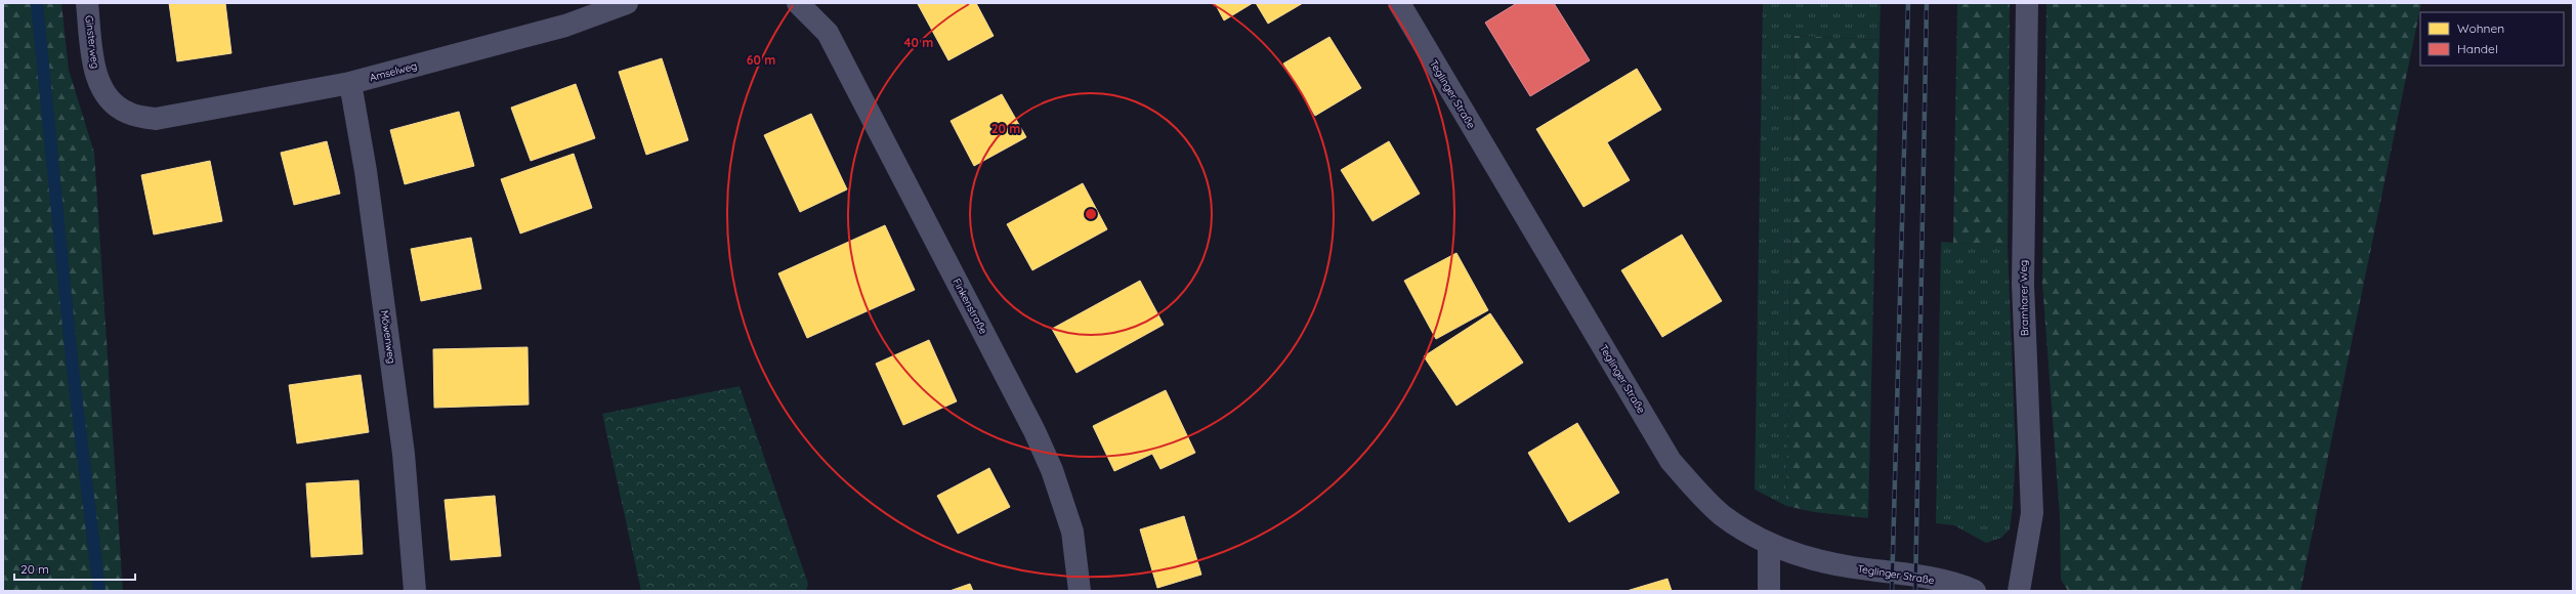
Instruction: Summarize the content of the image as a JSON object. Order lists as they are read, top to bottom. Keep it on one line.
{"streets":{"street":["Ginsterweg","Amselweg","Teglinger Straße","Bramharer Weg","Finkenstraße","Möwenweg"]},"crossings":[["Ginsterweg","Amselweg"],["Amselweg","Möwenweg"]],"legend":["Wohnen","Handel"],"scale_bar":"20 m","rings":["40 m","60 m","20 m"]}
